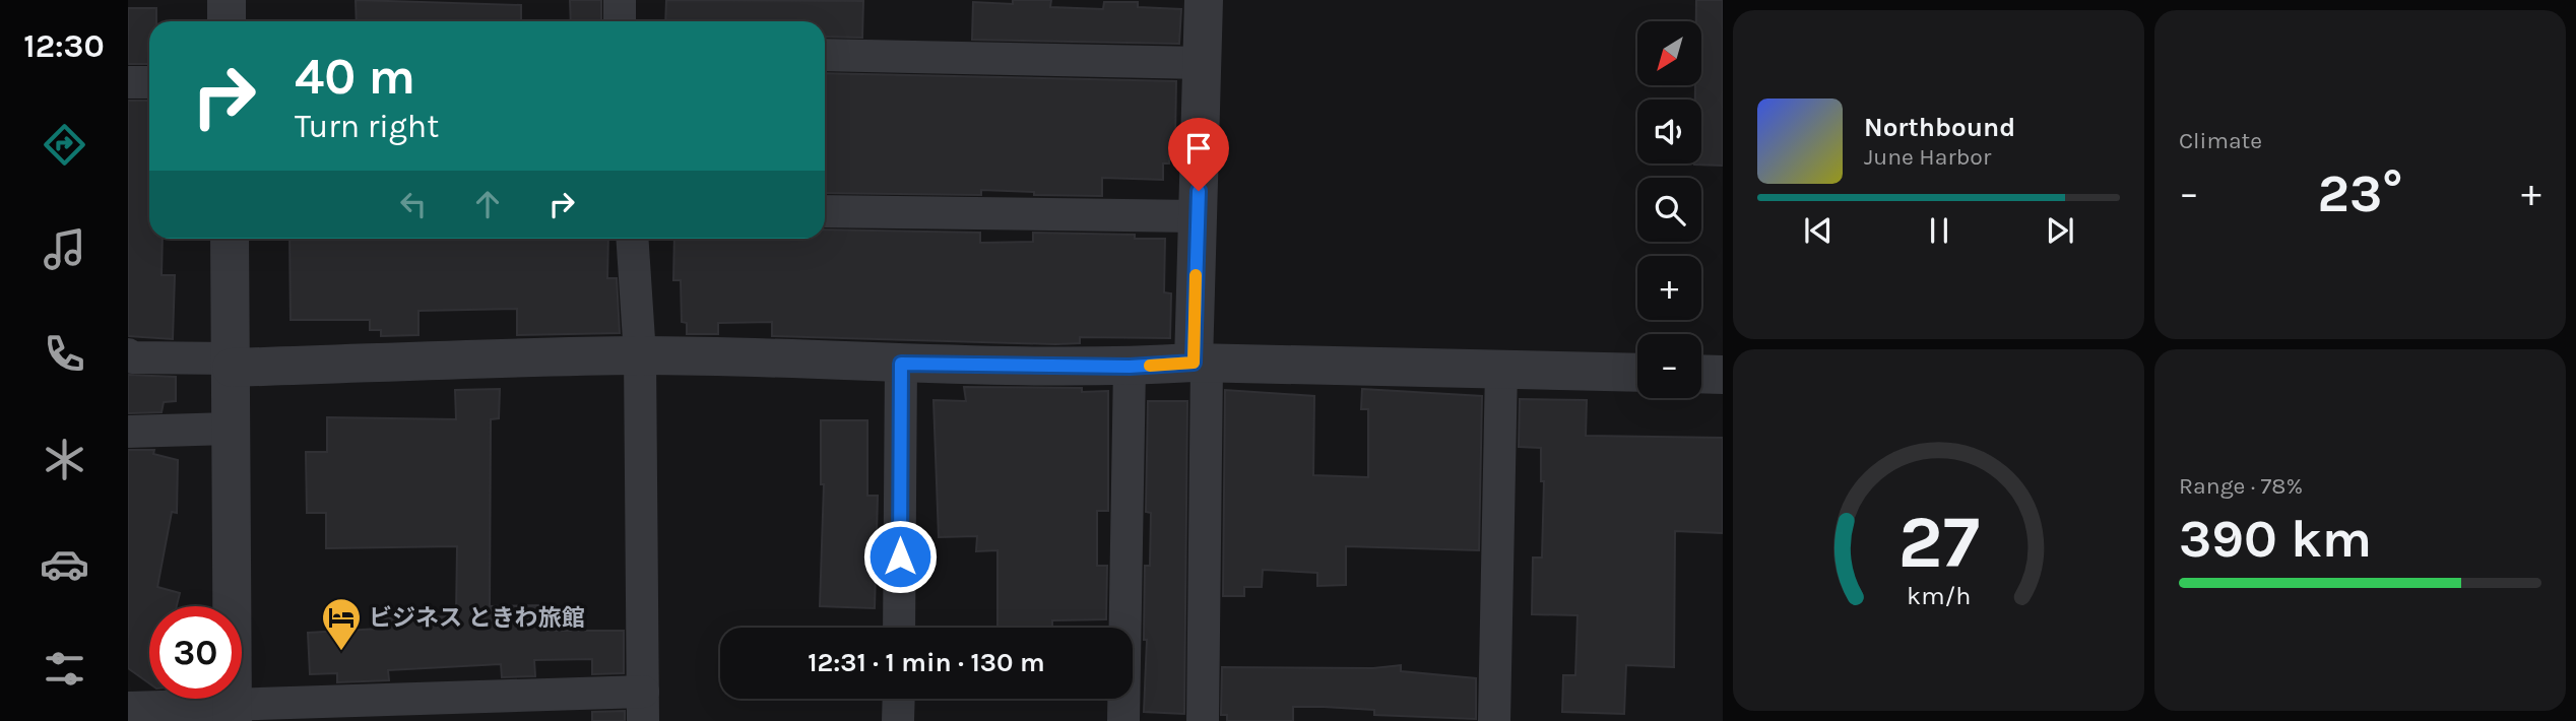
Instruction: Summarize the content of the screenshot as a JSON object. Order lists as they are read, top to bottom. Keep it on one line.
{"places":{"hotel":["ビジネス ときわ旅館"]},"north":"bottom left","page":{"tabs":"12:30","tile":["Climate",["Range · 78%","390 km"]],"map_buttons":["+","−"],"turn":["40 m","Turn right"],"song":["Northbound","June Harbor"],"heat":["−","23°","+"],"limit":"30","trip":"12:31 · 1 min · 130 m","gauge":["27","km/h"]}}
